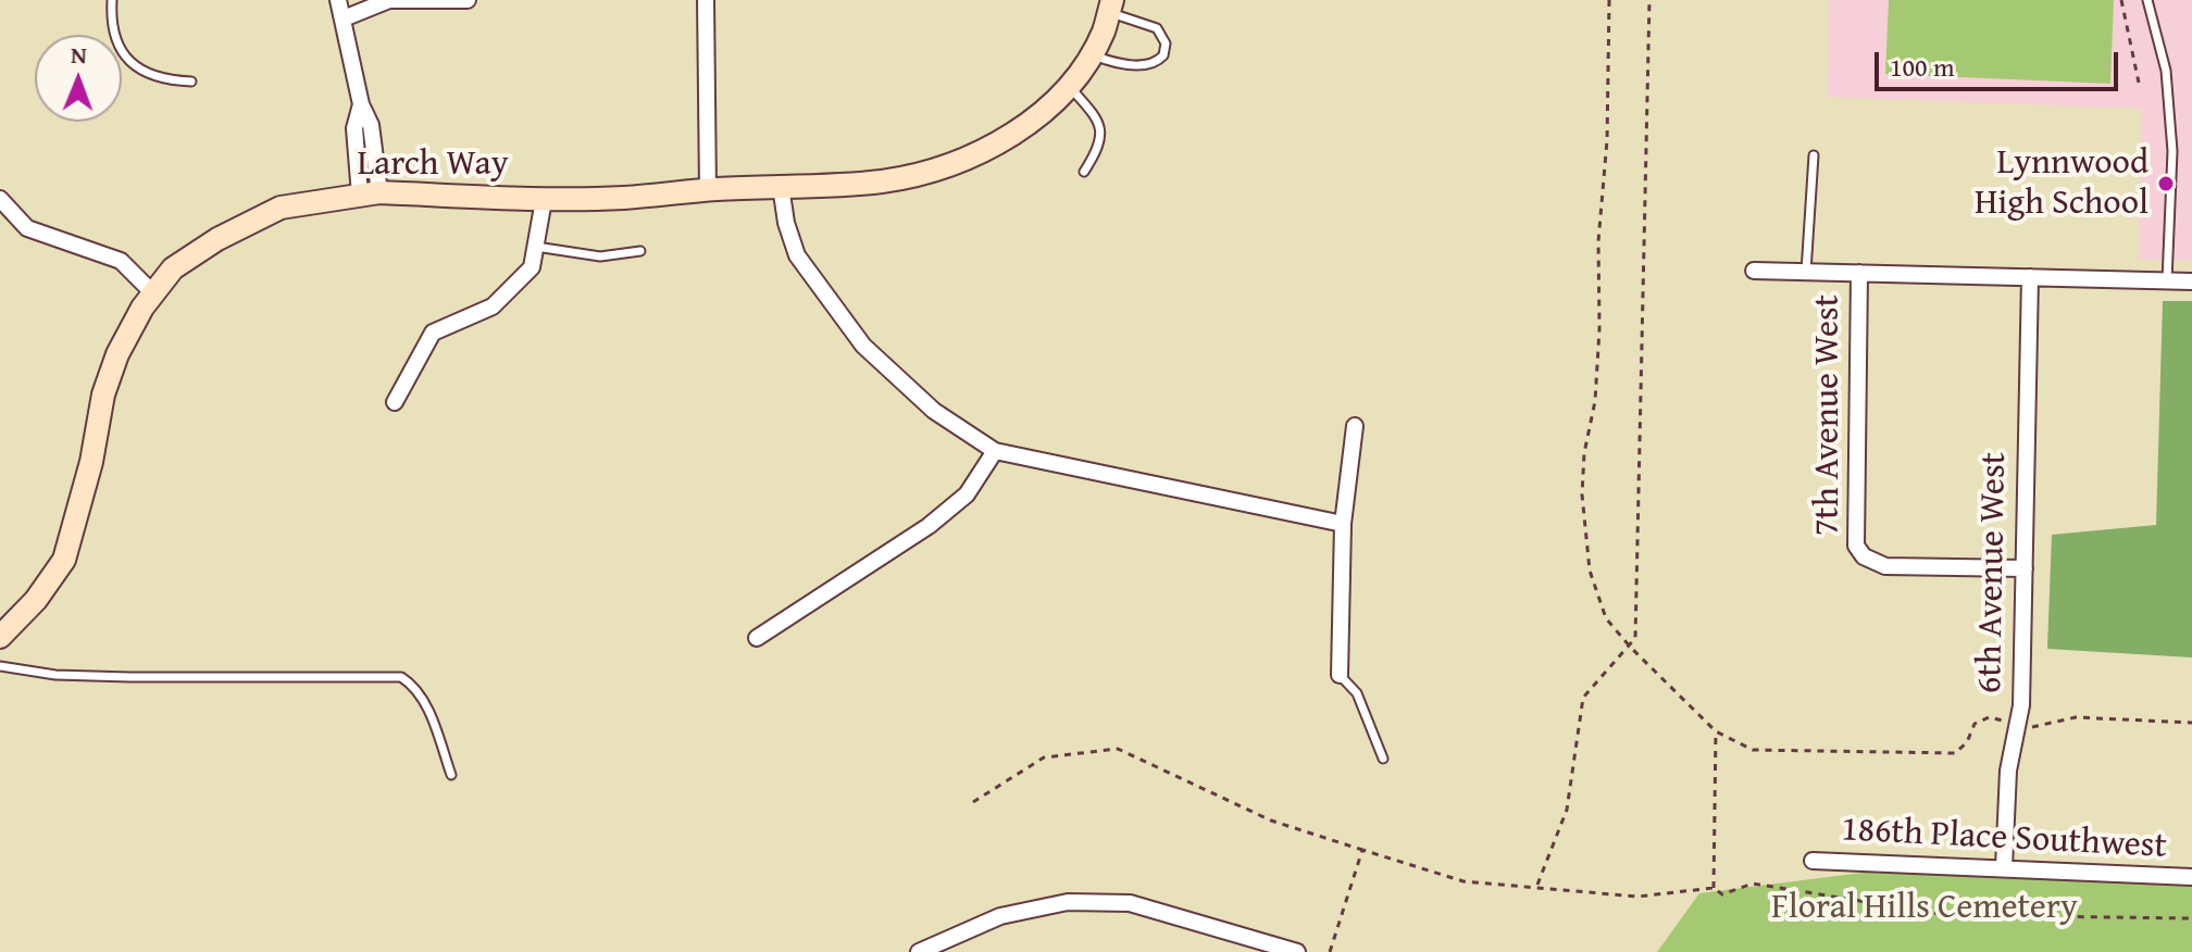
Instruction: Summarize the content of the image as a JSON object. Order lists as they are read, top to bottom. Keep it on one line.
{"streets":{"main road":["Larch Way"],"street":["7th Avenue West","6th Avenue West","186th Place Southwest"]},"crossings":[["7th Avenue West","6th Avenue West"],["6th Avenue West","186th Place Southwest"]],"parks":["Floral Hills Cemetery"],"places":["Lynnwood High School"],"scale_bar":"100 m","north":"top"}
